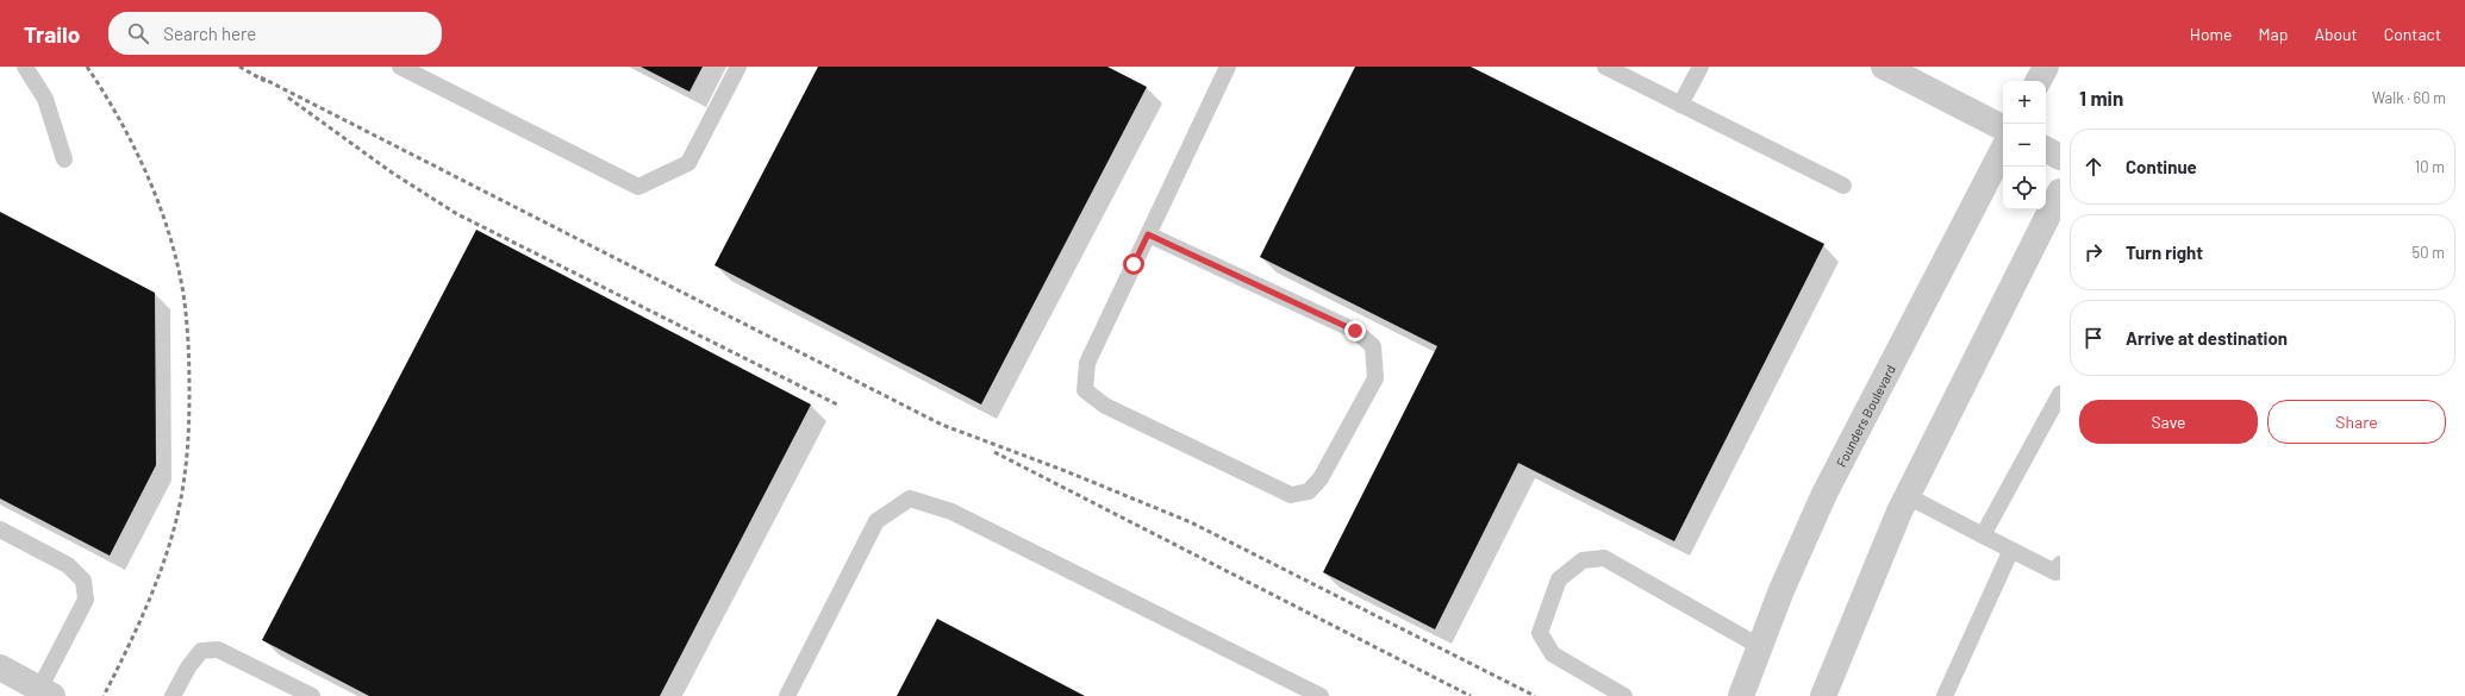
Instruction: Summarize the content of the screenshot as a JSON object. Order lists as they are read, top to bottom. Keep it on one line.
{"streets":{"street":["Founders Boulevard"]},"page":{"header":"Trailo","search":"Search here","nav":["Home","Map","About","Contact"],"heading":["1 min","Walk · 60 m"],"map_buttons":["+","−"],"list":[["Continue","10 m"],["Turn right","50 m"],"Arrive at destination"],"buttons":["Save","Share"]}}
